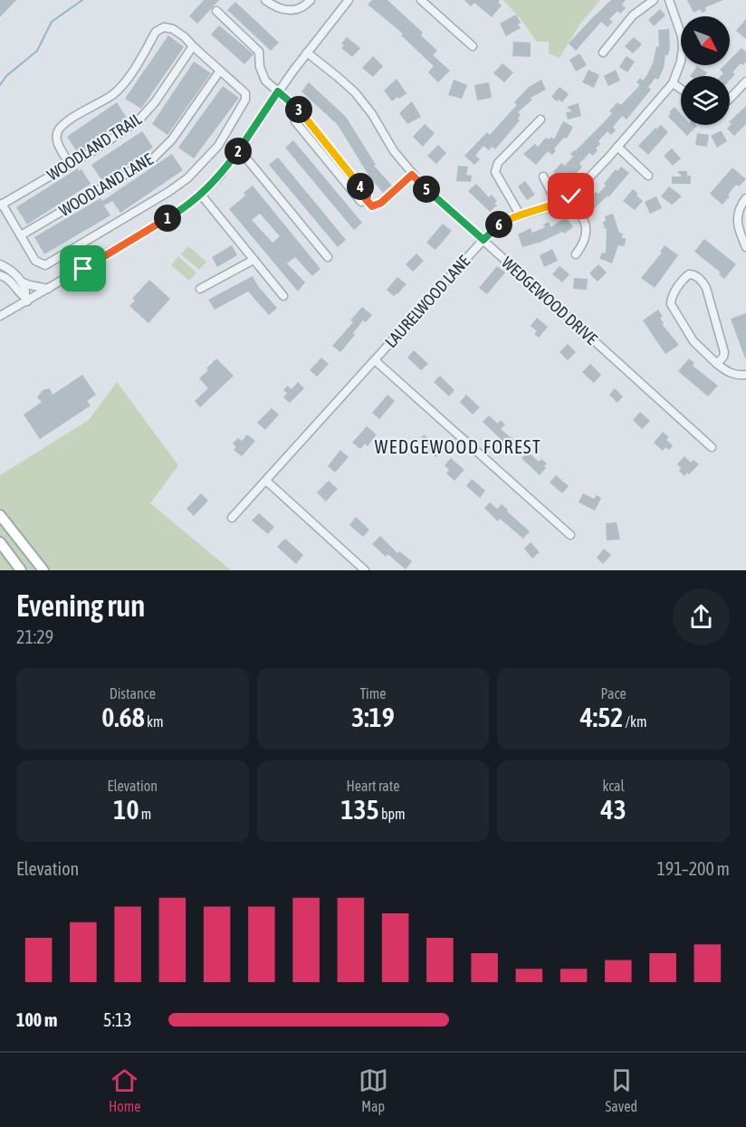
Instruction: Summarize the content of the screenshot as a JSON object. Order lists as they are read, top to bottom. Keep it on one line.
{"streets":{"street":["WOODLAND TRAIL","WOODLAND LANE","WEDGEWOOD DRIVE","LAURELWOOD LANE"]},"crossings":[["WEDGEWOOD DRIVE","LAURELWOOD LANE"]],"districts":["WEDGEWOOD FOREST"],"north":"bottom right","page":{"pins":["3","2","4","5","1","6"],"heading":["Evening run","21:29"],"stats":[["Distance","0.68 km"],["Time","3:19"],["Pace","4:52 /km"],["Elevation","10 m"],["Heart rate","135 bpm"],["kcal","43"]],"chart":["Elevation","191–200 m"],"list":[{"name":"100 m","note":"5:13"}],"tabs":["Home","Map","Saved"]}}
